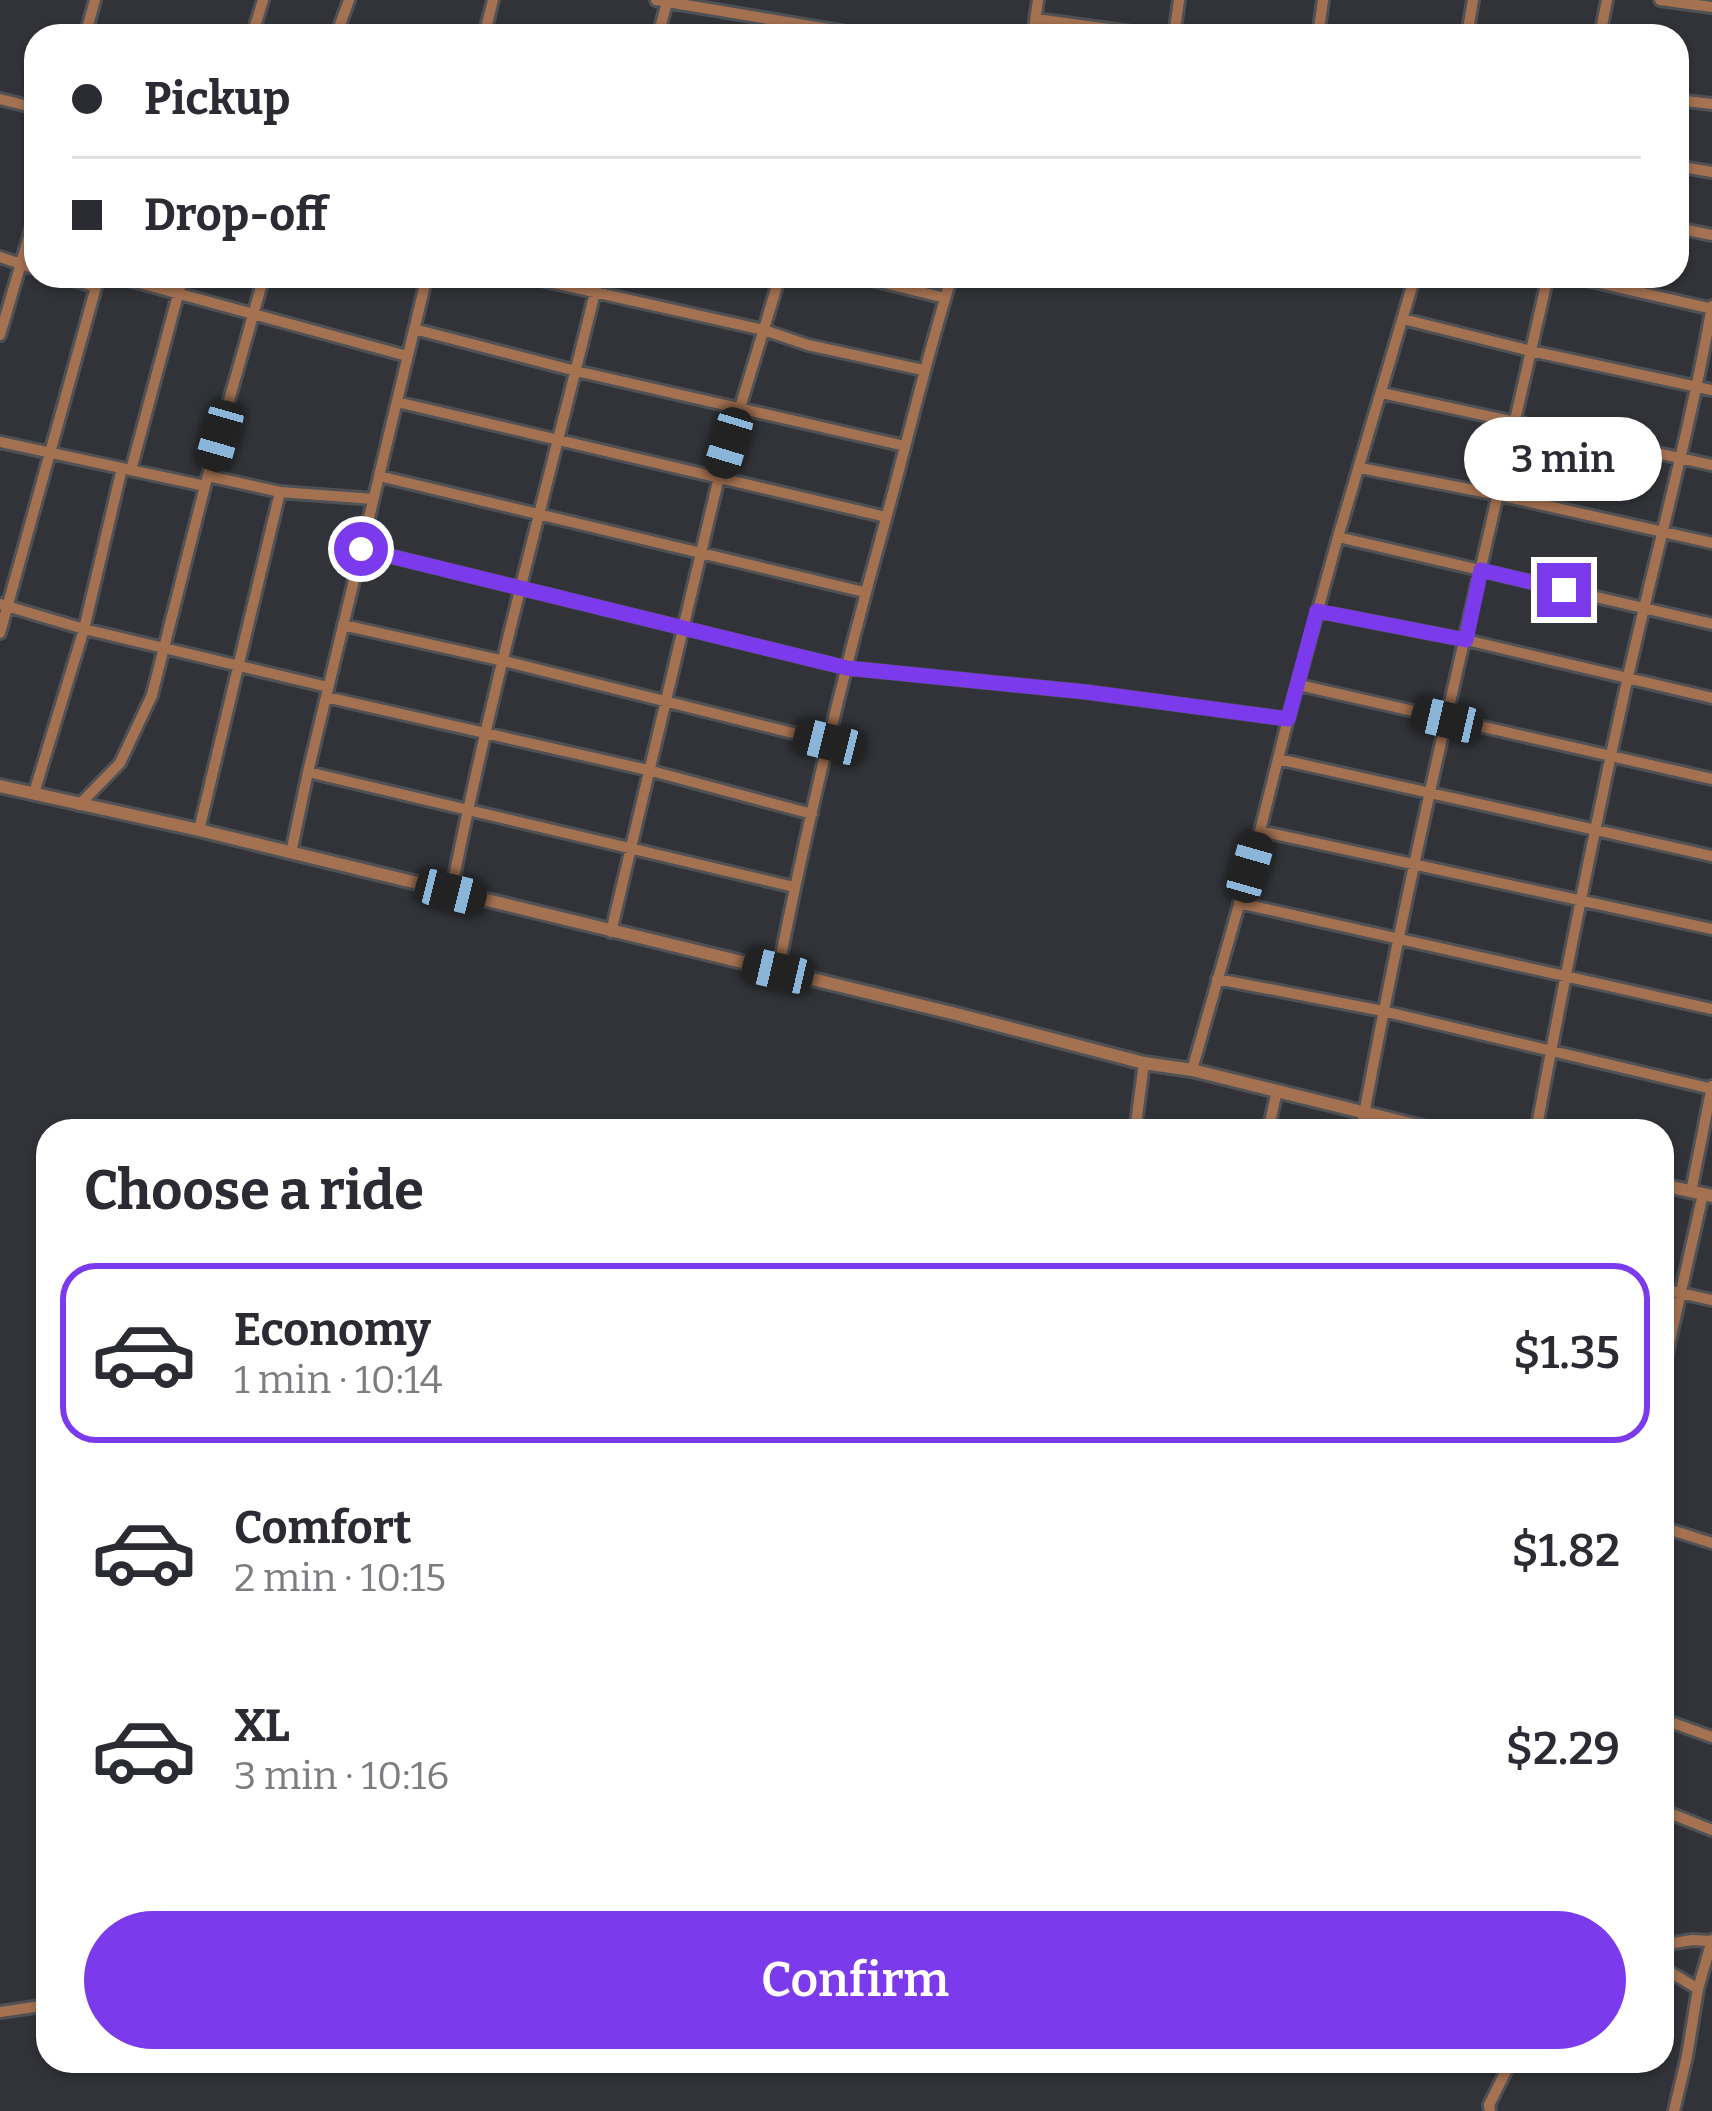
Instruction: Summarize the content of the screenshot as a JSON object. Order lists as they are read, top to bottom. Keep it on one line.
{"page":{"banner":["Pickup","Drop-off"],"bubble":"3 min","heading":"Choose a ride","list":[{"name":"Economy","note":"1 min · 10:14","value":"$1.35"},{"name":"Comfort","note":"2 min · 10:15","value":"$1.82"},{"name":"XL","note":"3 min · 10:16","value":"$2.29"}],"buttons":"Confirm"}}
